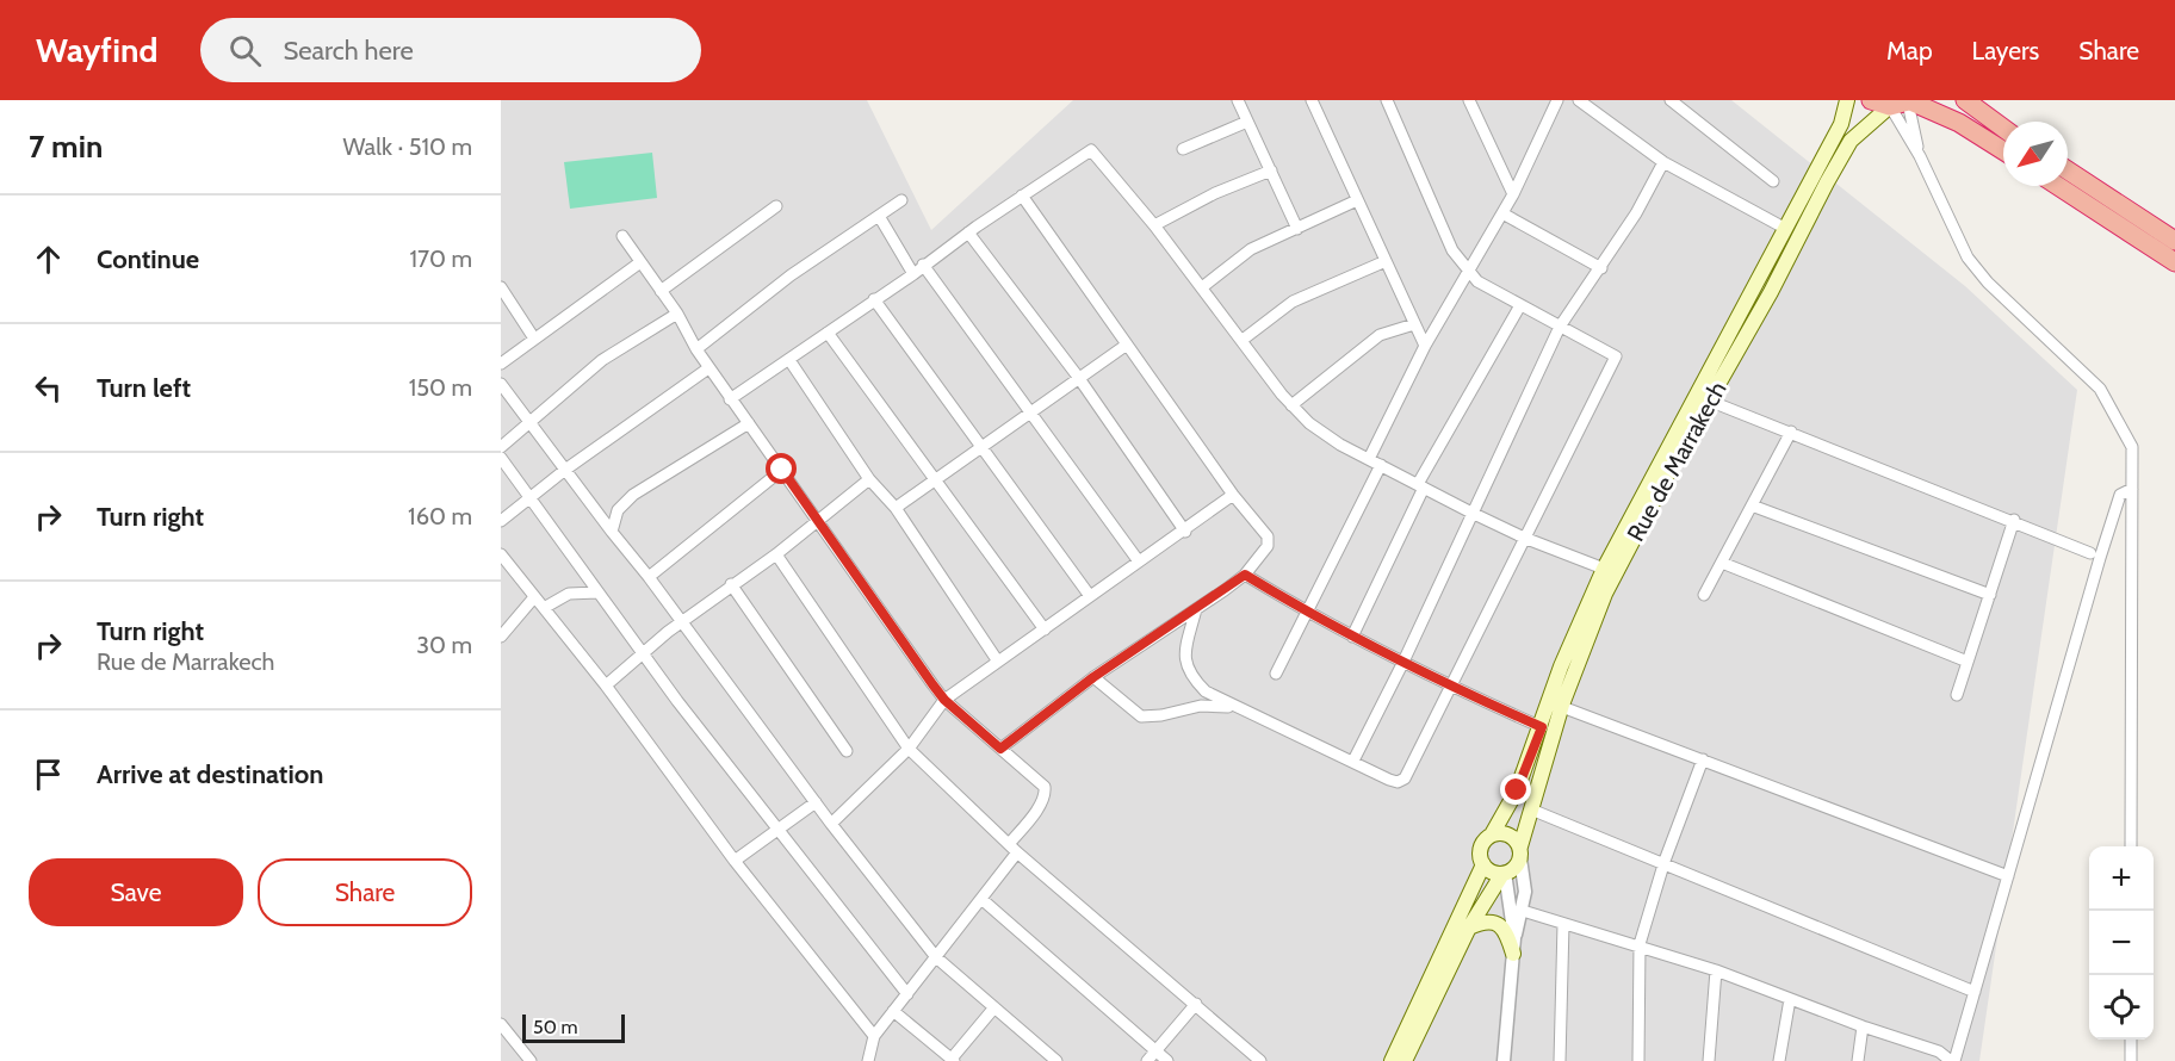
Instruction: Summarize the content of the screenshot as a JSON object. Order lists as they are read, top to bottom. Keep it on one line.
{"streets":{"main road":["Rue de Marrakech"]},"scale_bar":"50 m","north":"bottom left","page":{"header":"Wayfind","search":"Search here","nav":["Map","Layers","Share"],"heading":["7 min","Walk · 510 m"],"list":[["Continue","170 m"],["Turn left","150 m"],["Turn right","160 m"],["Turn right","Rue de Marrakech","30 m"],"Arrive at destination"],"buttons":["Save","Share"],"map_buttons":["+","−"],"scale":"50 m"}}
